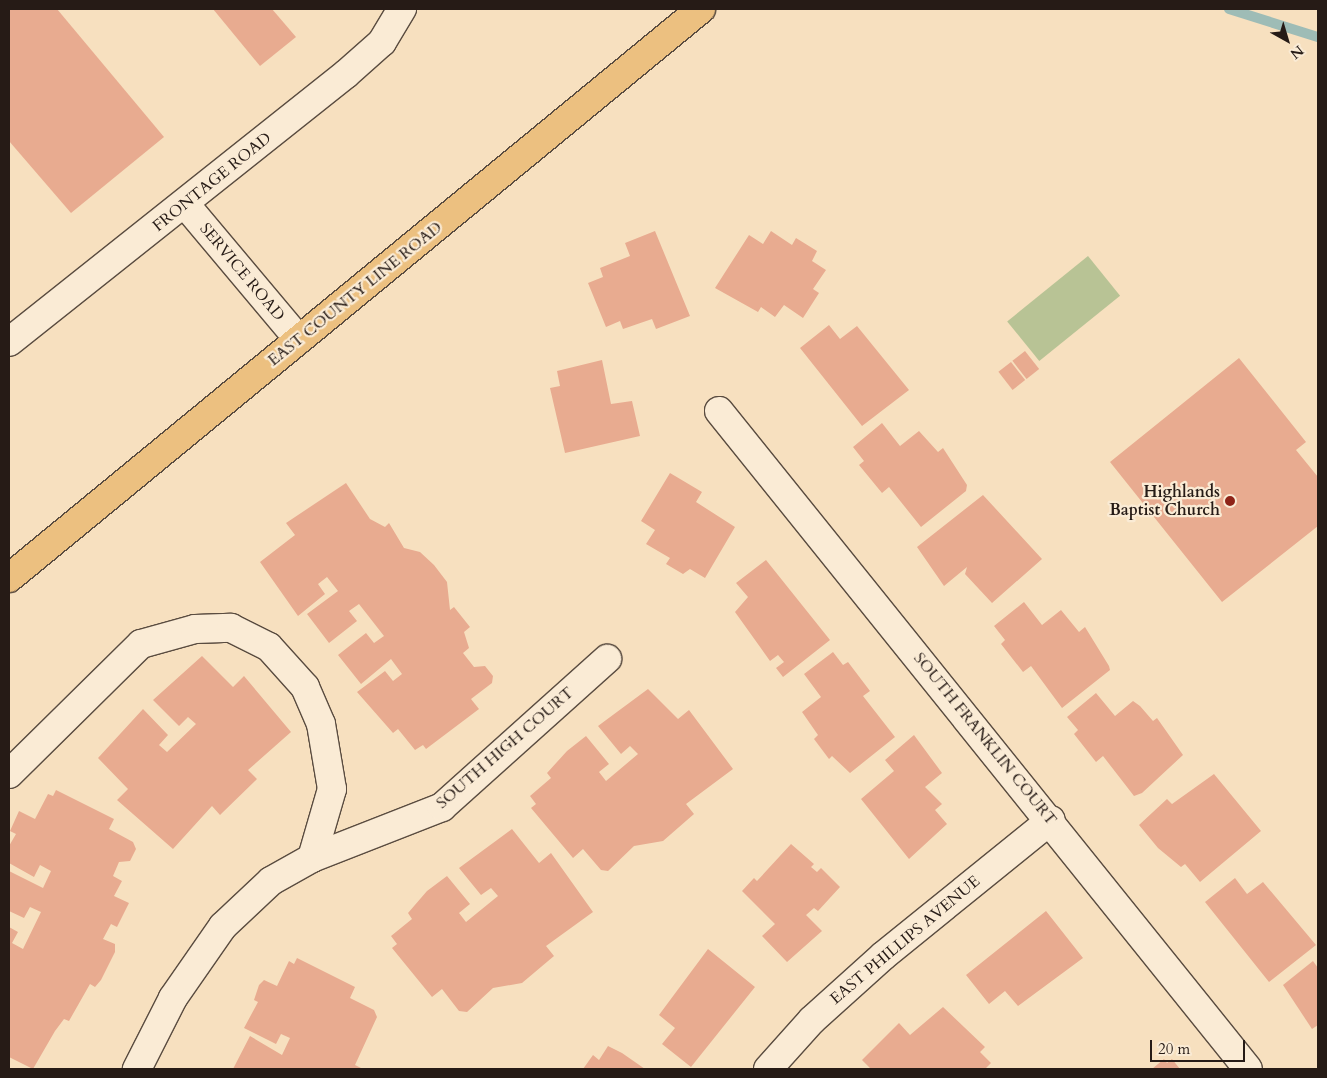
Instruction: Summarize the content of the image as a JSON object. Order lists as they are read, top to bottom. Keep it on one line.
{"streets":{"main road":["EAST COUNTY LINE ROAD"],"street":["FRONTAGE ROAD","SERVICE ROAD","SOUTH FRANKLIN COURT","SOUTH HIGH COURT","EAST PHILLIPS AVENUE"]},"crossings":[["FRONTAGE ROAD","SERVICE ROAD"],["SERVICE ROAD","EAST COUNTY LINE ROAD"],["SOUTH FRANKLIN COURT","EAST PHILLIPS AVENUE"]],"places":["Highlands Baptist Church"],"scale_bar":"20 m","north":"bottom right"}
